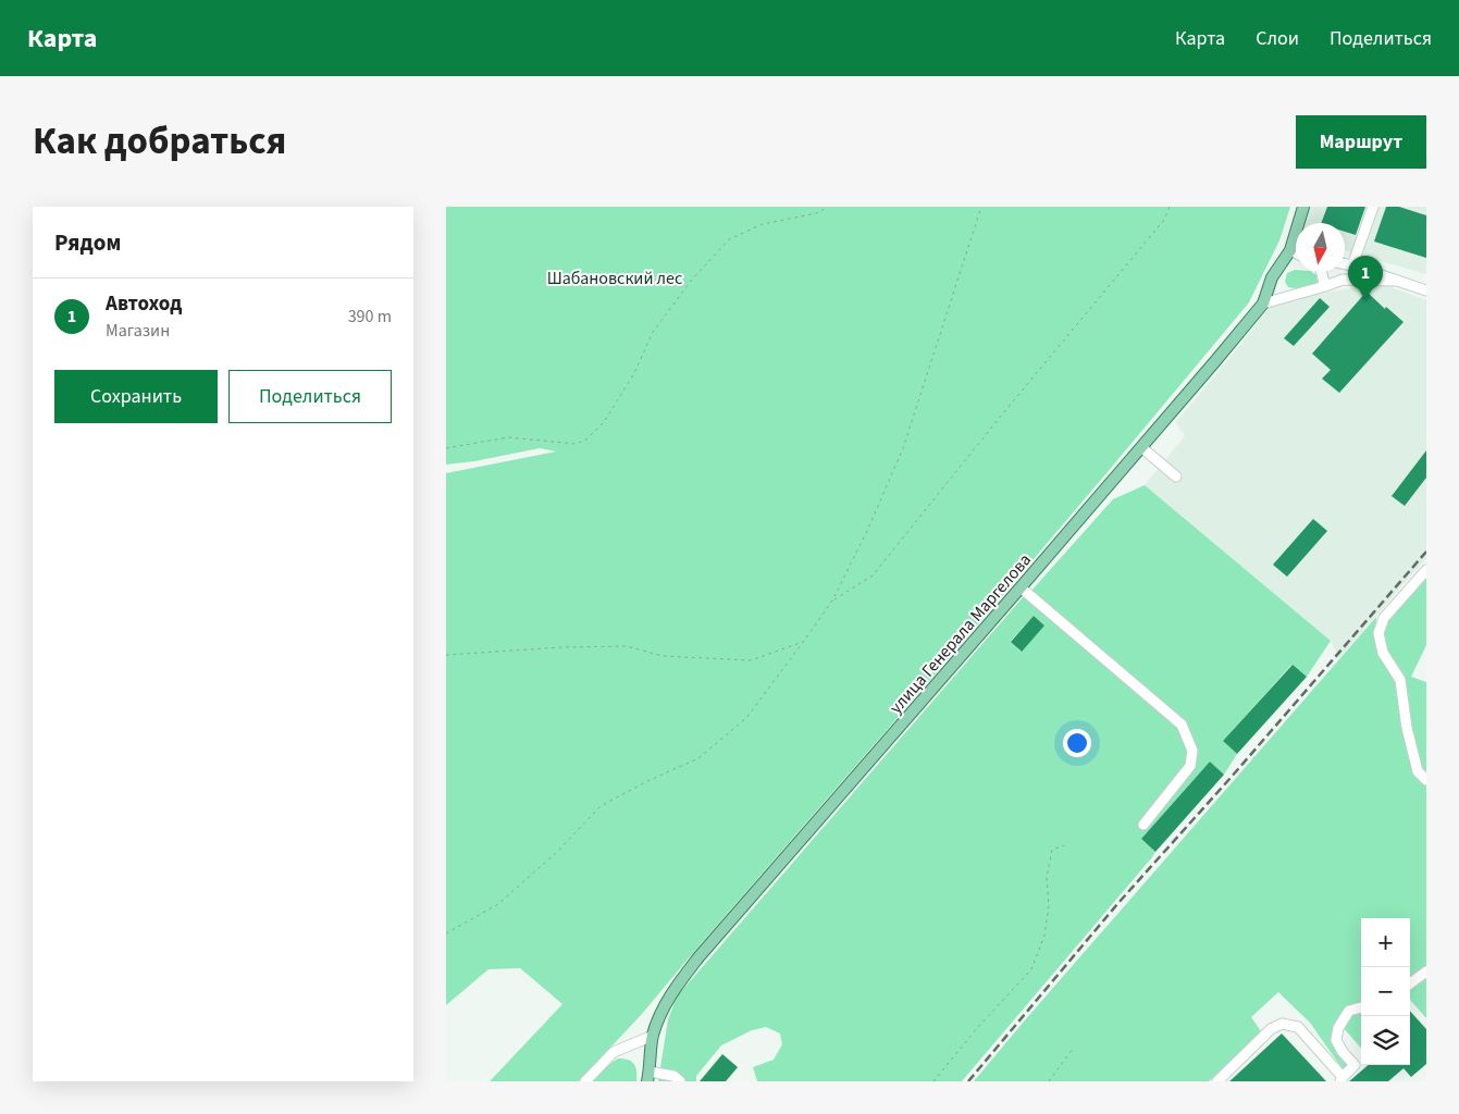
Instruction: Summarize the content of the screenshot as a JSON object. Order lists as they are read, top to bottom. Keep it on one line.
{"streets":{"main road":["улица Генерала Маргелова"]},"parks":["Шабановский лес"],"north":"bottom","page":{"header":"Карта","nav":["Карта","Слои","Поделиться"],"title":"Как добраться","buttons":["Маршрут",["Сохранить","Поделиться"]],"heading":"Рядом","pins":"1","list":[{"mark":"1","name":"Автоход","note":"Магазин","value":"390 m"}],"map_buttons":["+","−"]}}
